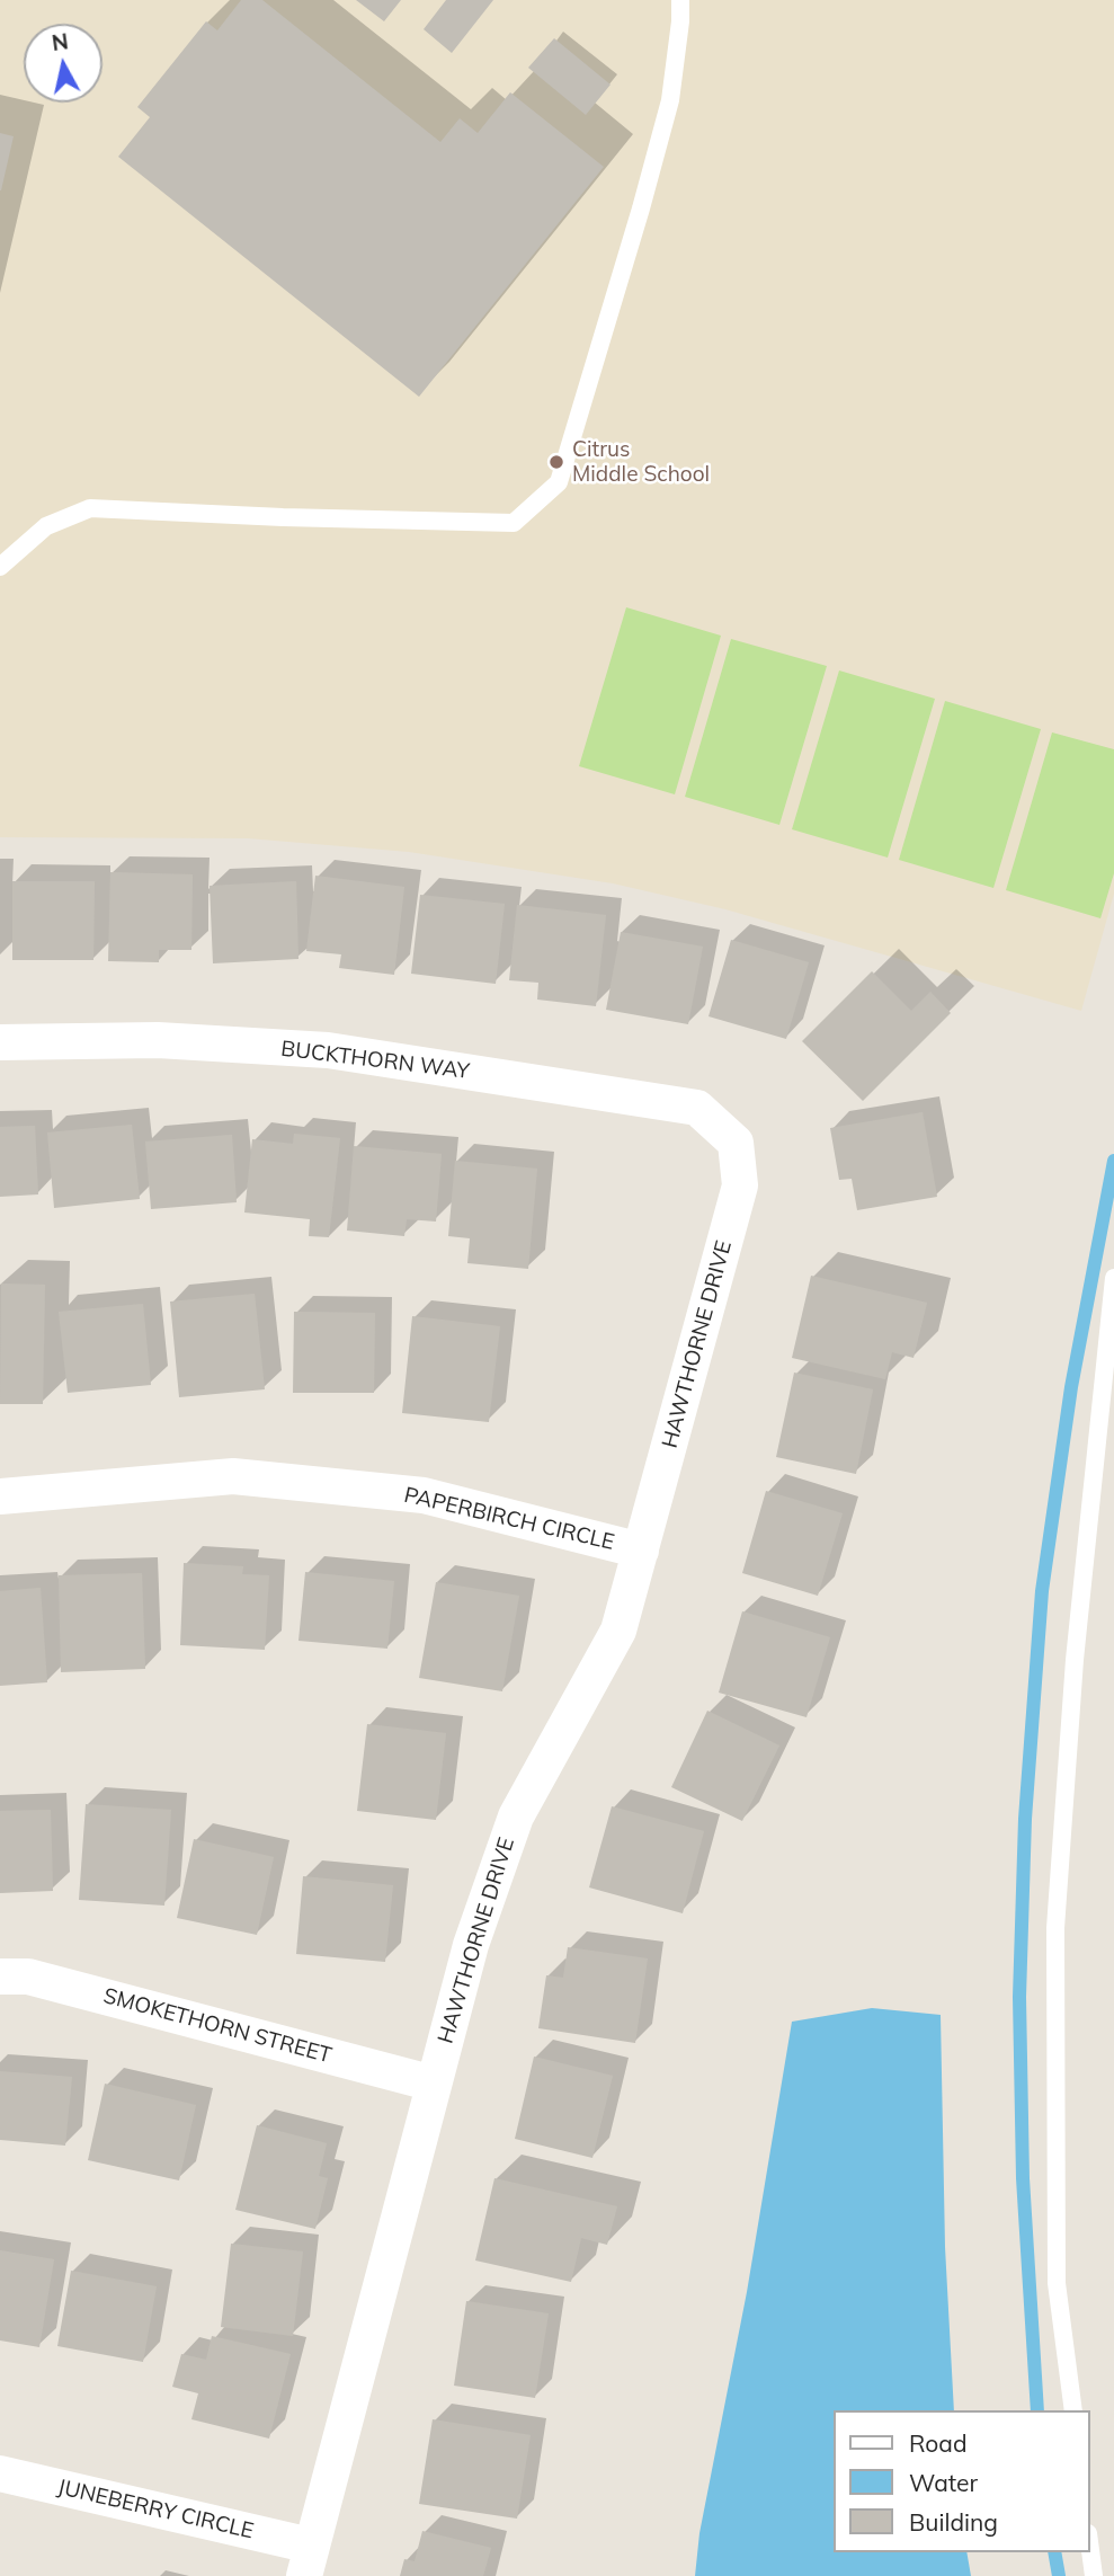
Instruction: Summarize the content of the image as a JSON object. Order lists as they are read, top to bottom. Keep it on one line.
{"streets":{"street":["BUCKTHORN WAY","HAWTHORNE DRIVE","PAPERBIRCH CIRCLE","SMOKETHORN STREET","JUNEBERRY CIRCLE"]},"crossings":[["BUCKTHORN WAY","HAWTHORNE DRIVE"],["HAWTHORNE DRIVE","PAPERBIRCH CIRCLE"],["HAWTHORNE DRIVE","SMOKETHORN STREET"],["HAWTHORNE DRIVE","JUNEBERRY CIRCLE"]],"places":["Citrus Middle School"],"legend":["Road","Water","Building"],"north":"top"}
